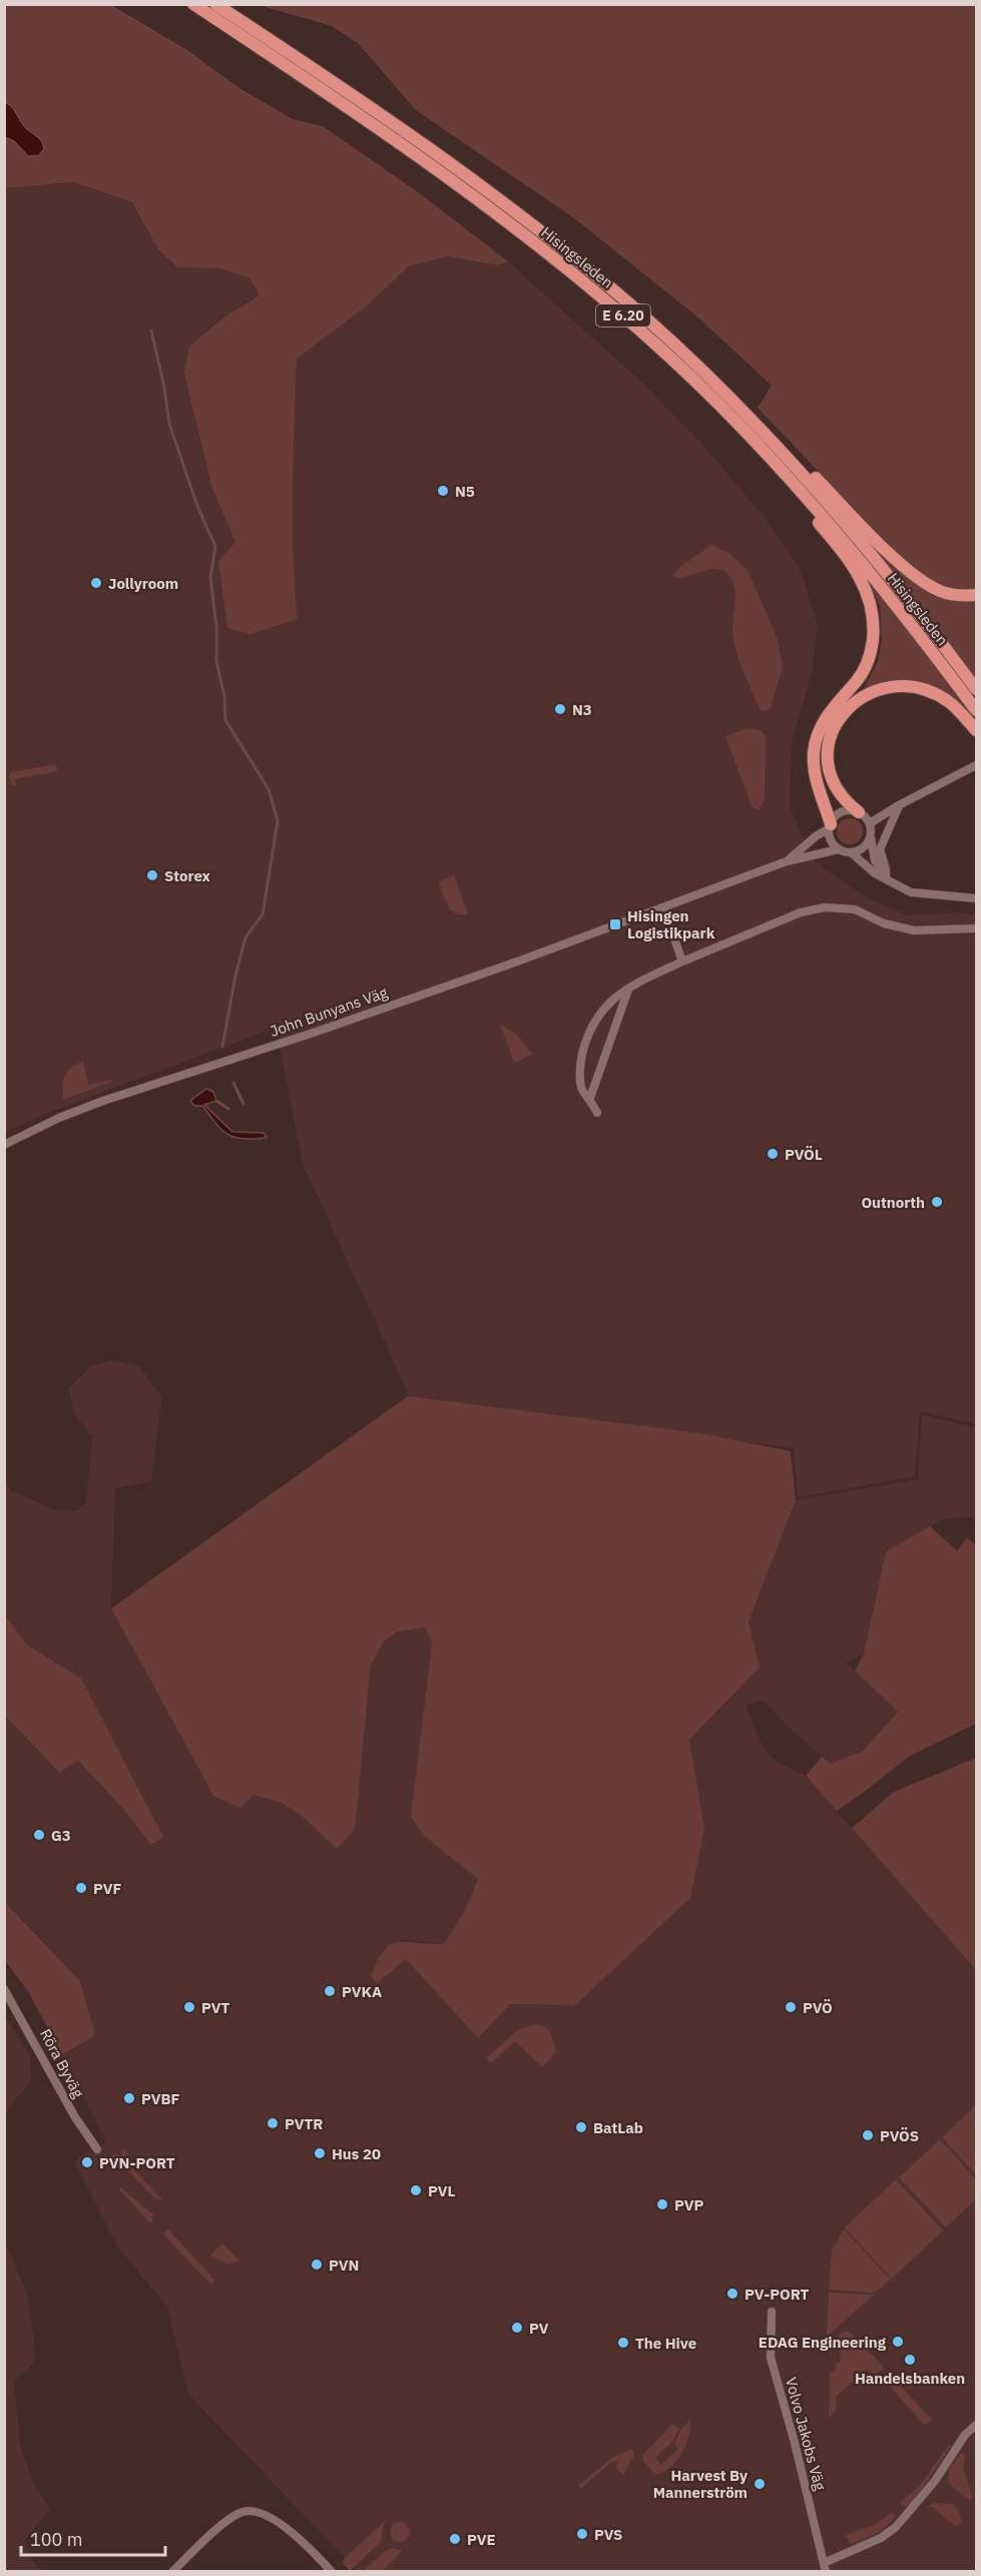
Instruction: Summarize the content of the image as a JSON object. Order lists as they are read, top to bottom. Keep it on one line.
{"streets":{"highway":["Hisingsleden","E 6.20"],"street":["John Bunyans Väg","Röra Byväg","Volvo Jakobs Väg"]},"places":{"other":["N5","Jollyroom","N3","Storex","PVÖL","Outnorth","G3","PVF","PVKA","PVT","PVÖ","PVBF","PVTR","BatLab","PVÖS","Hus 20","PVN-PORT","PVL","PVP","PVN","PV-PORT","PV","EDAG Engineering","The Hive","Handelsbanken","Harvest By Mannerström","PVS","PVE"],"transit":["Hisingen Logistikpark"]},"scale_bar":"100 m"}
